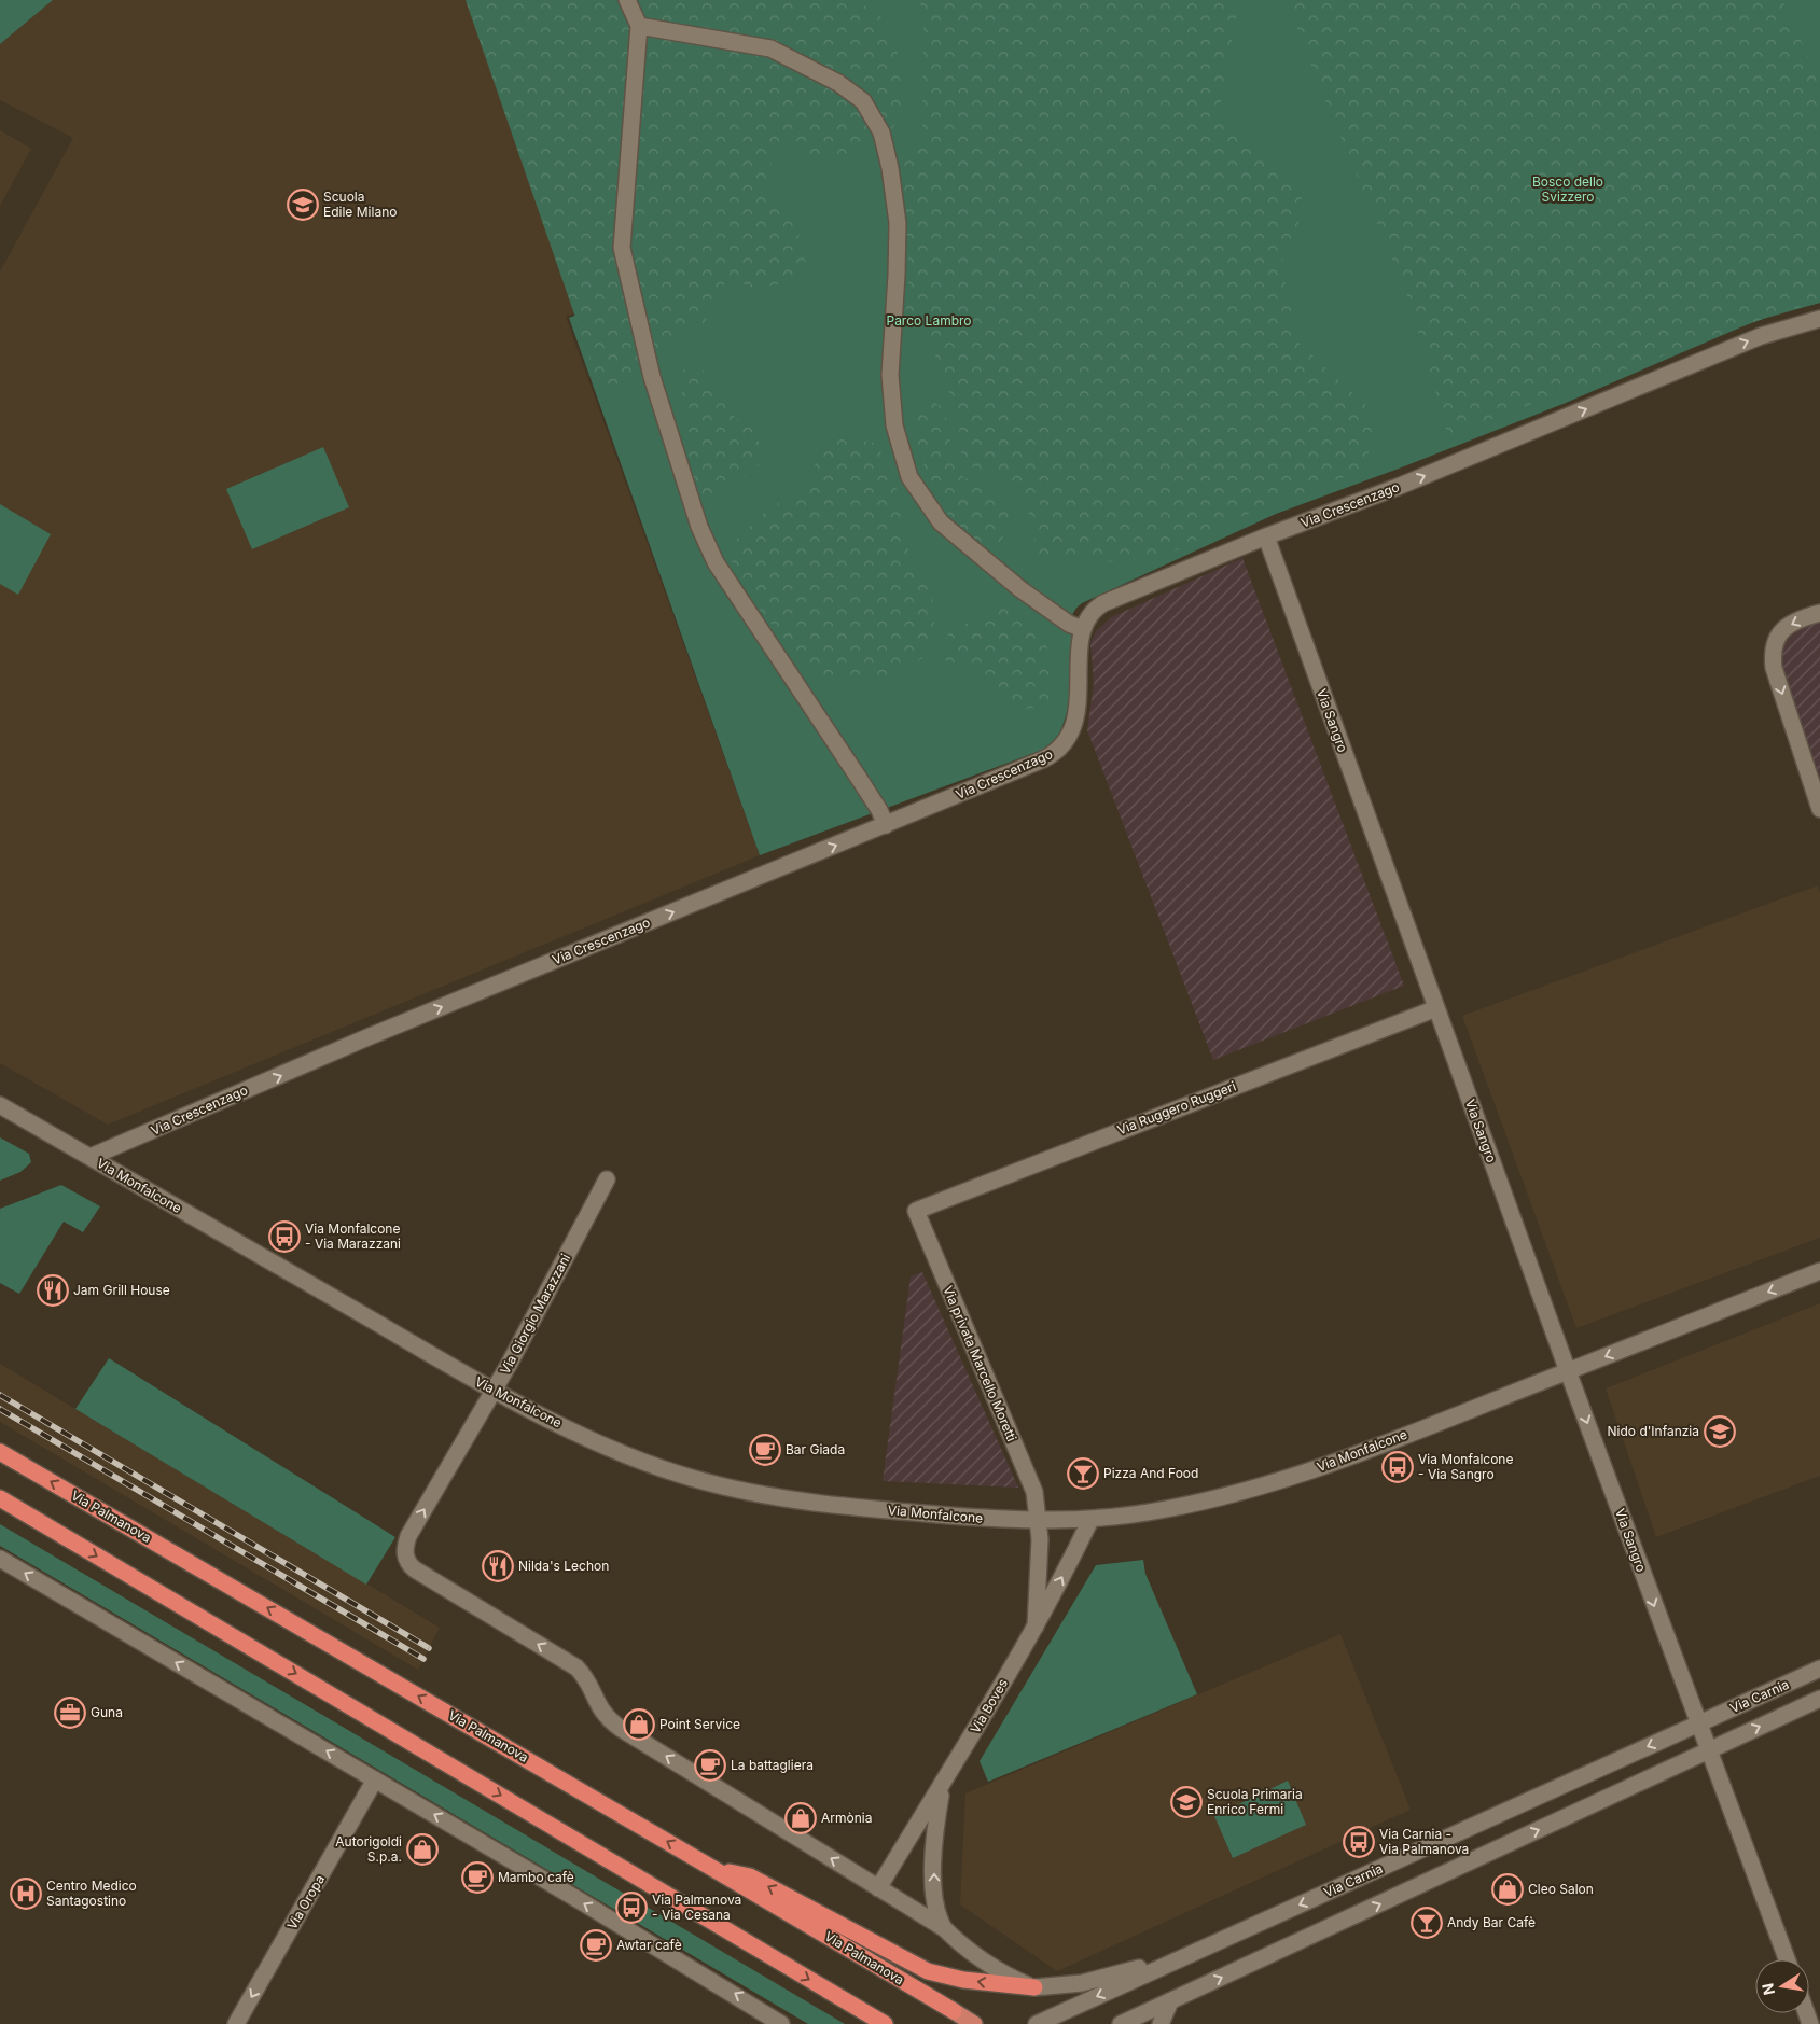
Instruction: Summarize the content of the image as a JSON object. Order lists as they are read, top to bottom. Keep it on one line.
{"streets":{"highway":["Via Palmanova"],"street":["Via Crescenzago","Via Sangro","Via Ruggero Ruggeri","Via Monfalcone","Via Giorgio Marazzani","Via privata Marcello Moretti","Via Carnia","Via Boves","Via Oropa"]},"crossings":[["Via Crescenzago","Via Sangro"],["Via Crescenzago","Via Monfalcone"],["Via Sangro","Via Ruggero Ruggeri"],["Via Sangro","Via Monfalcone"],["Via Sangro","Via Carnia"],["Via Ruggero Ruggeri","Via privata Marcello Moretti"],["Via Monfalcone","Via Giorgio Marazzani"],["Via Monfalcone","Via privata Marcello Moretti"],["Via Monfalcone","Via Boves"],["Via Giorgio Marazzani","Via Boves"],["Via privata Marcello Moretti","Via Boves"]],"one_way":["Via Crescenzago","Via Giorgio Marazzani","Via Oropa"],"parks":["Bosco dello Svizzero","Parco Lambro"],"places":{"school or university":["Scuola Edile Milano","Nido d'Infanzia","Scuola Primaria Enrico Fermi"],"bus stop":["Via Monfalcone - Via Marazzani","Via Monfalcone - Via Sangro","Via Carnia - Via Palmanova","Via Palmanova - Via Cesana"],"restaurant":["Jam Grill House","Nilda's Lechon"],"cafe":["Bar Giada","La battagliera","Mambo cafè","Awtar cafè"],"bar":["Pizza And Food","Andy Bar Cafè"],"office":["Guna"],"shop":["Point Service","Armònia","Autorigoldi S.p.a.","Cleo Salon"],"hospital":["Centro Medico Santagostino"]},"north":"left"}
